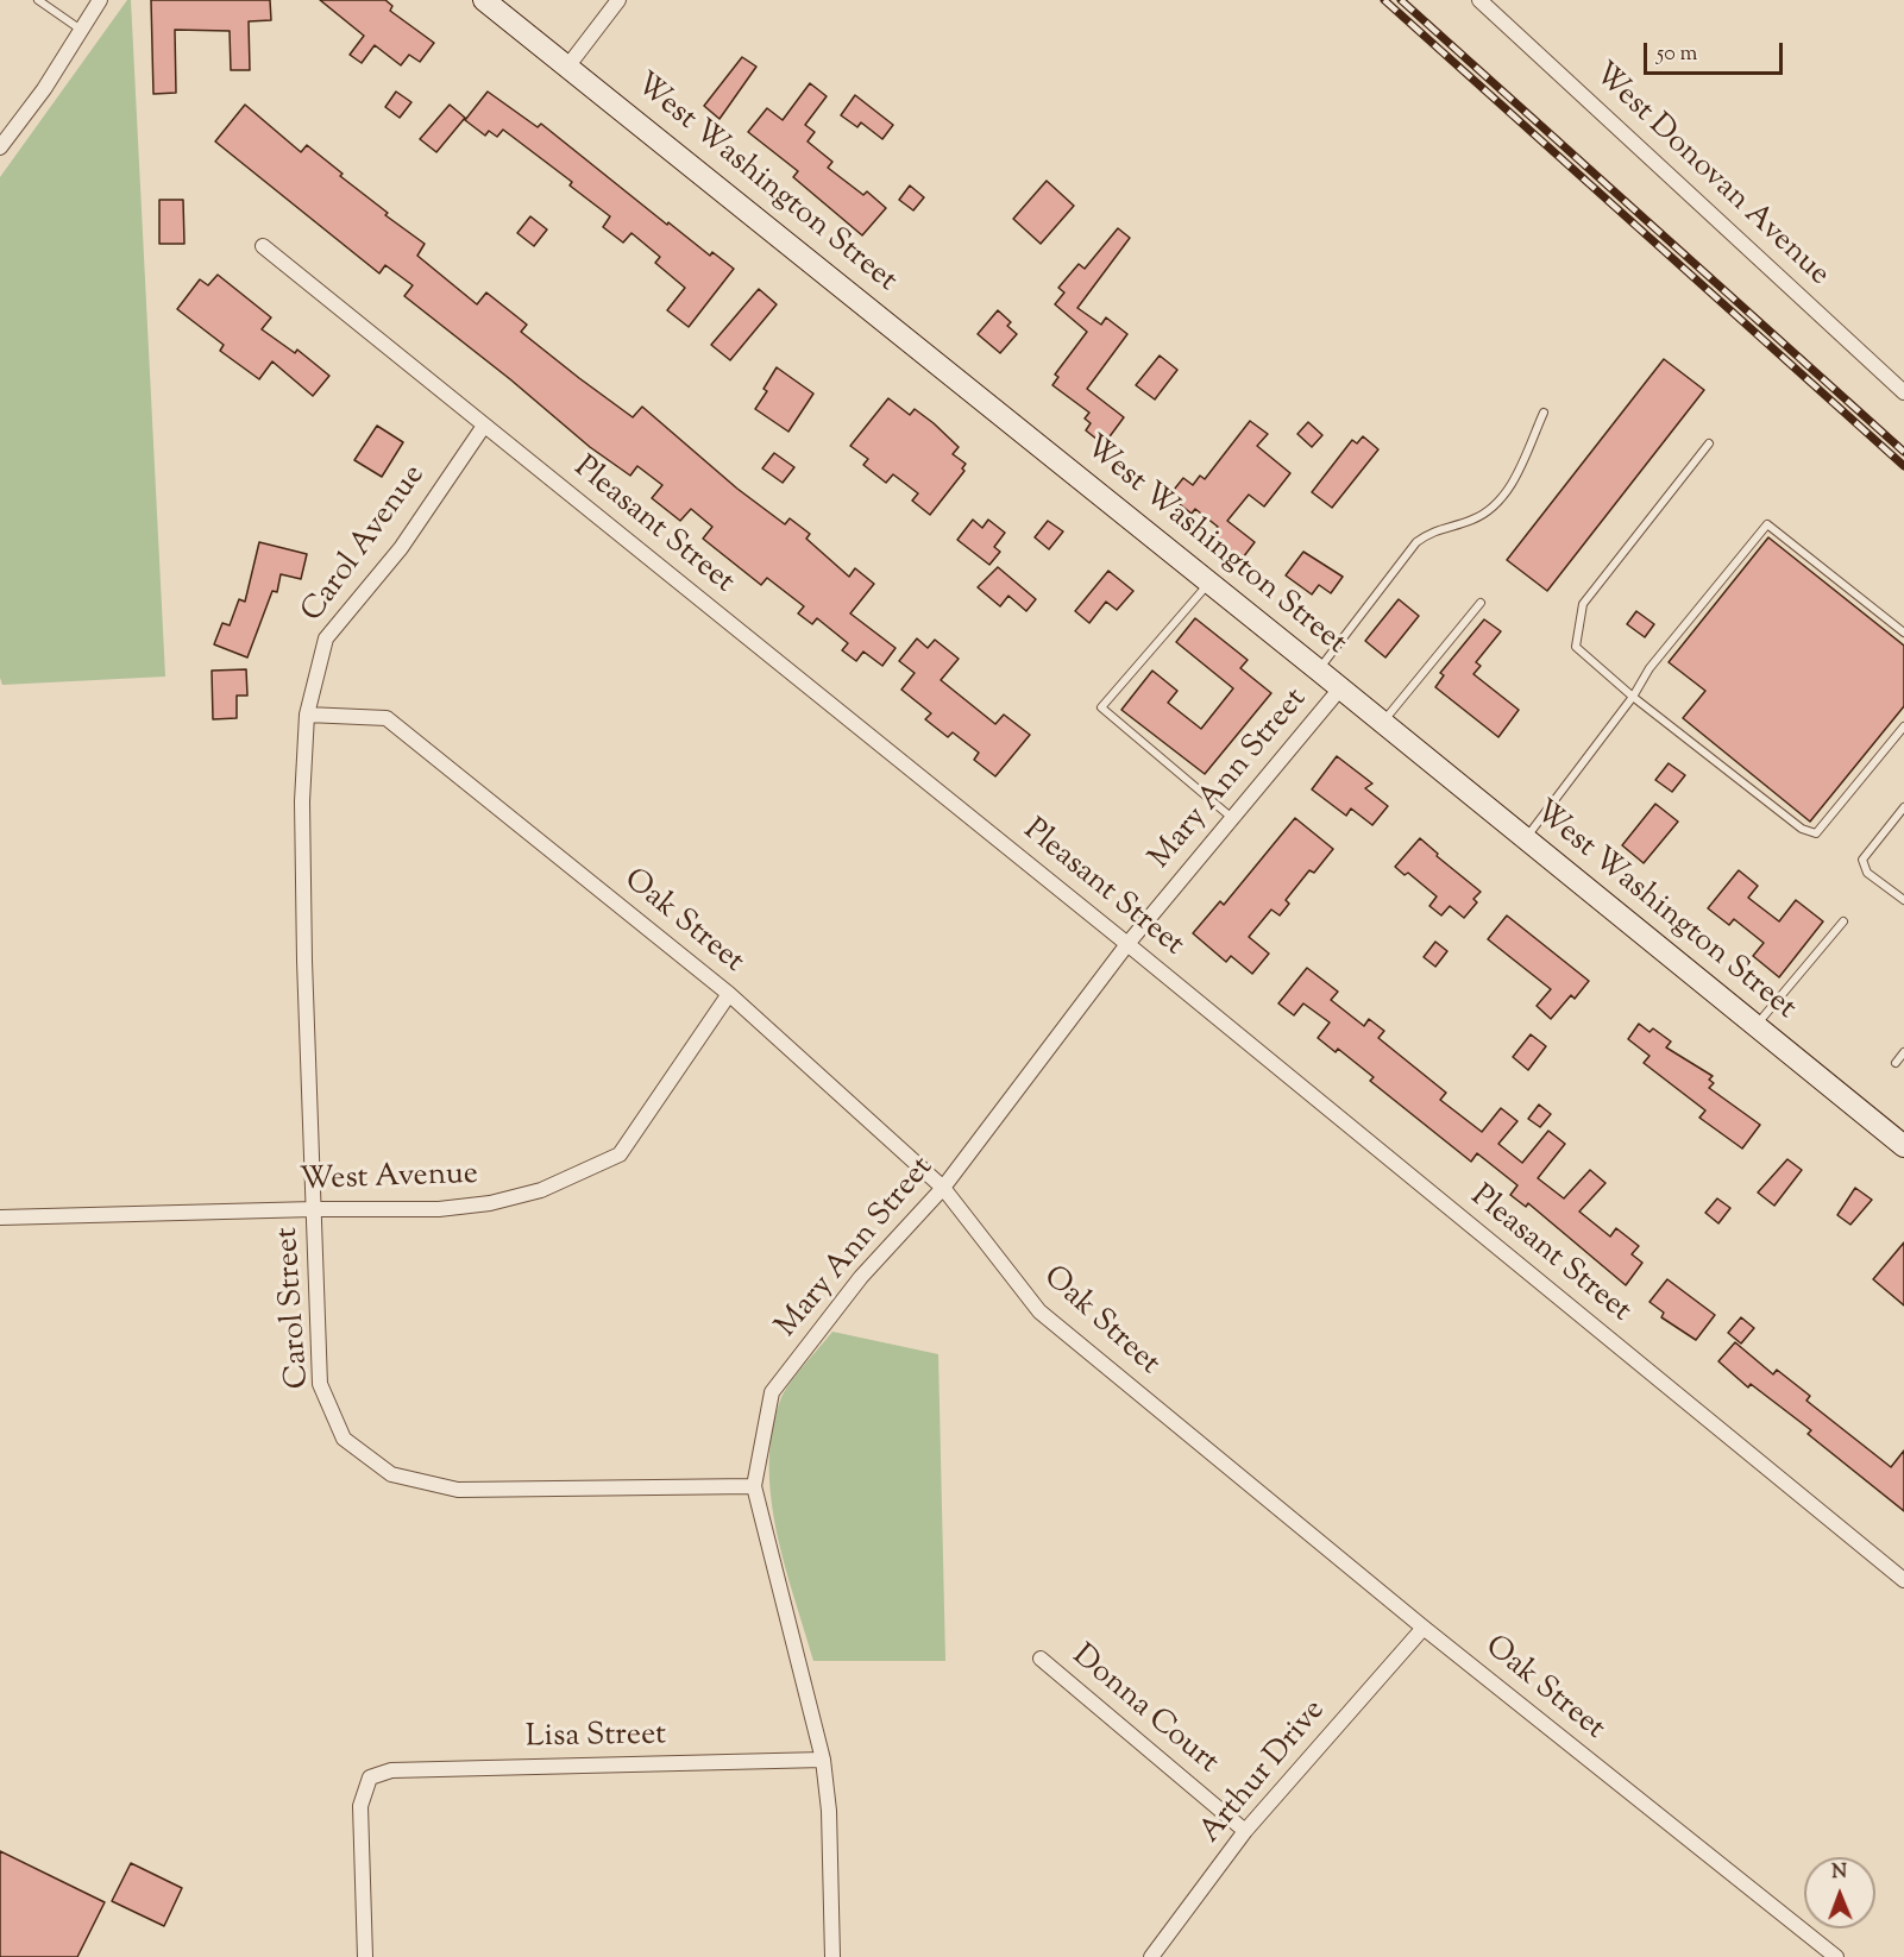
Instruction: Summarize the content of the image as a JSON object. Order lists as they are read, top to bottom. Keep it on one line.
{"streets":{"main road":["West Washington Street"],"street":["West Donovan Avenue","Pleasant Street","Carol Avenue","Mary Ann Street","Oak Street","West Avenue","Carol Street","Donna Court","Lisa Street","Arthur Drive"]},"crossings":[["West Washington Street","Mary Ann Street"],["Pleasant Street","Carol Avenue"],["Pleasant Street","Mary Ann Street"],["Carol Avenue","Oak Street"],["Carol Avenue","Carol Street"],["Mary Ann Street","Oak Street"],["Mary Ann Street","Carol Street"],["Mary Ann Street","Lisa Street"],["Oak Street","West Avenue"],["Oak Street","Arthur Drive"],["West Avenue","Carol Street"],["Donna Court","Arthur Drive"]],"scale_bar":"50 m","north":"top"}
